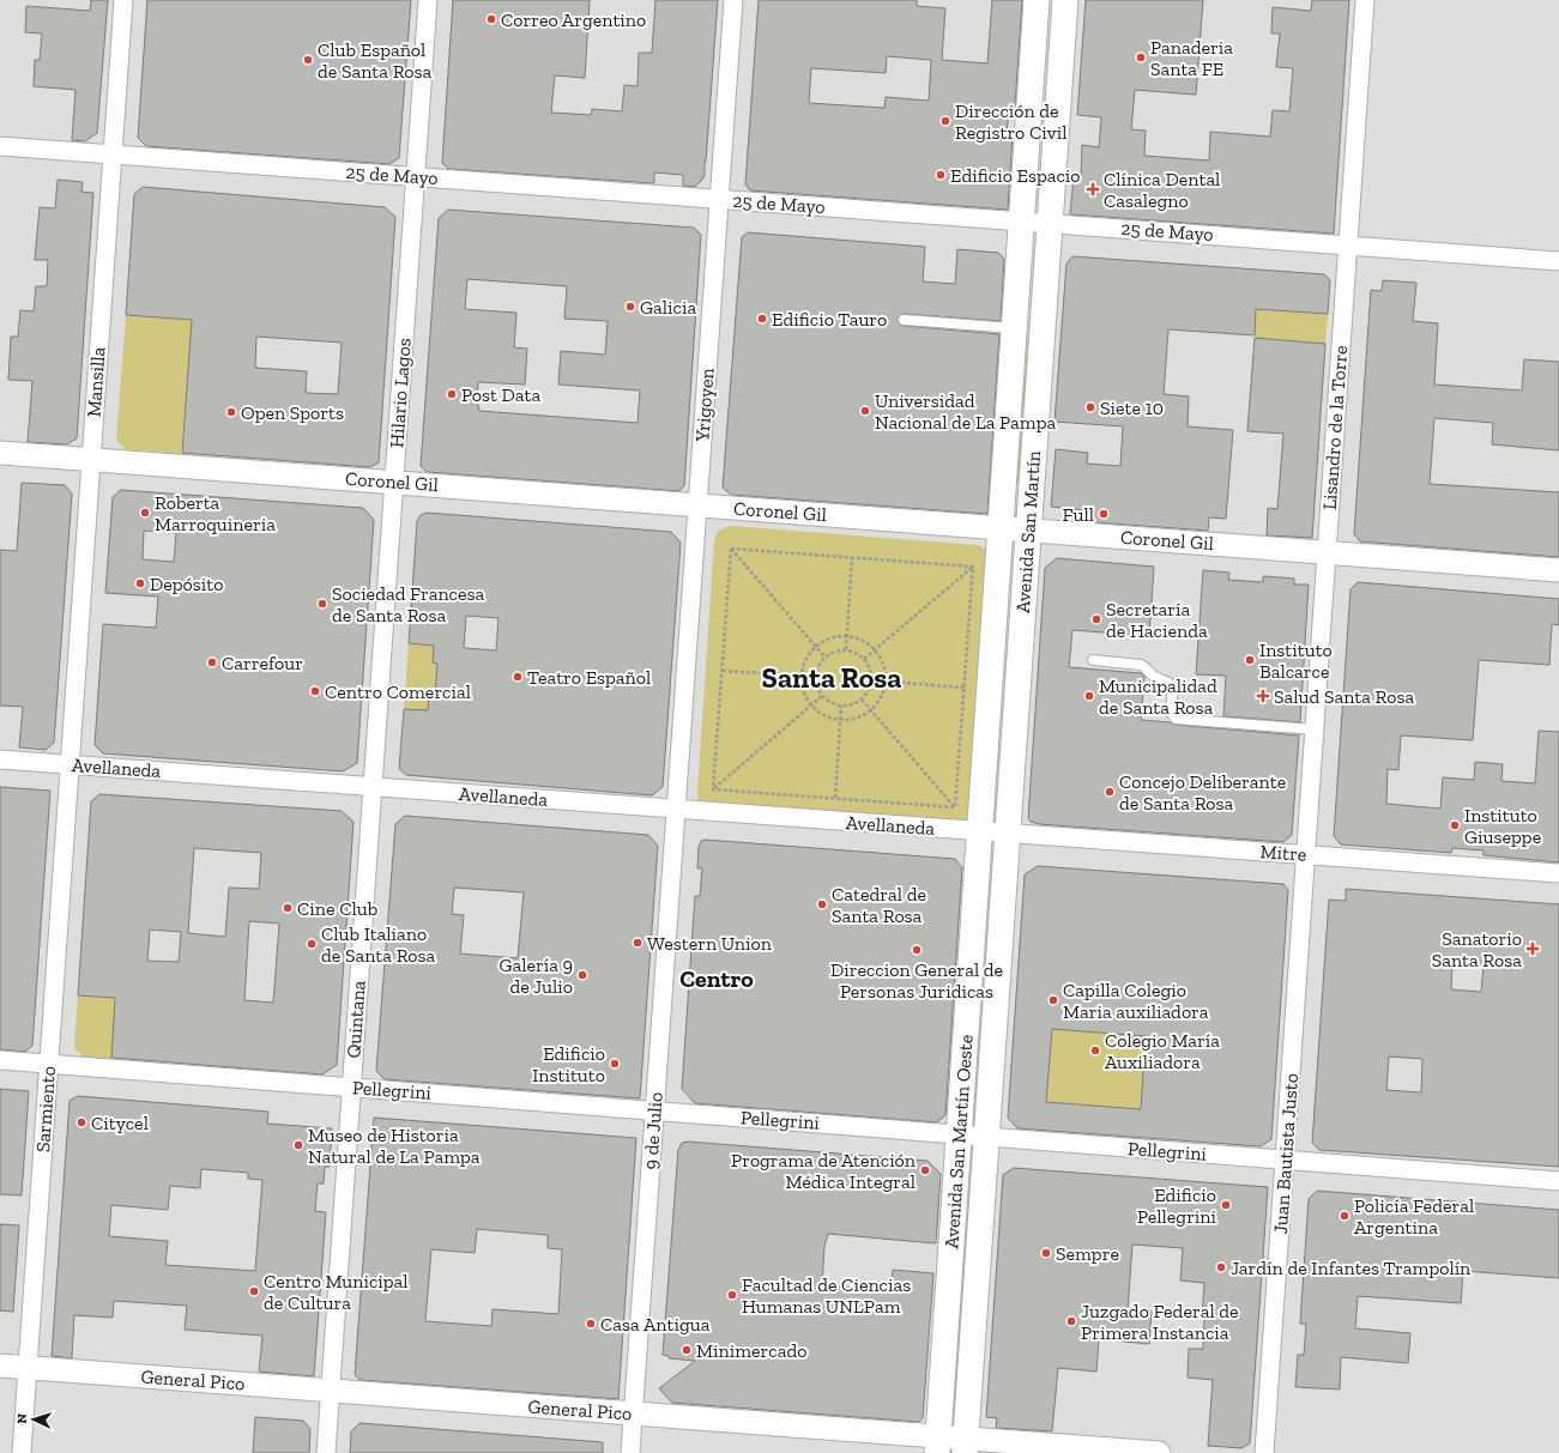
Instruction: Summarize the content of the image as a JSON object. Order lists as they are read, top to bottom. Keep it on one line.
{"streets":{"main road":["Avenida San Martín","Avenida San Martín Oeste"],"street":["25 de Mayo","Mansilla","Hilario Lagos","Yrigoyen","Lisandro de la Torre","Coronel Gil","Avellaneda","Mitre","Quintana","Pellegrini","Sarmiento","9 de Julio","Juan Bautista Justo","General Pico"]},"crossings":[["25 de Mayo","Mansilla"],["25 de Mayo","Hilario Lagos"],["25 de Mayo","Yrigoyen"],["25 de Mayo","Lisandro de la Torre"],["25 de Mayo","Avenida San Martín"],["Mansilla","Coronel Gil"],["Mansilla","Avellaneda"],["Mansilla","Sarmiento"],["Hilario Lagos","Coronel Gil"],["Hilario Lagos","Avellaneda"],["Hilario Lagos","Quintana"],["Yrigoyen","Coronel Gil"],["Yrigoyen","Avellaneda"],["Yrigoyen","9 de Julio"],["Lisandro de la Torre","Coronel Gil"],["Lisandro de la Torre","Mitre"],["Lisandro de la Torre","Juan Bautista Justo"],["Coronel Gil","Avenida San Martín"],["Avenida San Martín","Avellaneda"],["Avenida San Martín","Mitre"],["Avenida San Martín","Avenida San Martín Oeste"],["Avellaneda","Mitre"],["Avellaneda","Quintana"],["Avellaneda","Sarmiento"],["Avellaneda","9 de Julio"],["Avellaneda","Avenida San Martín Oeste"],["Mitre","Avenida San Martín Oeste"],["Mitre","Juan Bautista Justo"],["Quintana","Pellegrini"],["Quintana","General Pico"],["Pellegrini","Sarmiento"],["Pellegrini","9 de Julio"],["Pellegrini","Avenida San Martín Oeste"],["Pellegrini","Juan Bautista Justo"],["Sarmiento","General Pico"],["9 de Julio","General Pico"],["Avenida San Martín Oeste","General Pico"]],"districts":["Santa Rosa","Centro"],"places":{"other":["Correo Argentino","Panaderia Santa FE","Club Español de Santa Rosa","Dirección de Registro Civil","Edificio Espacio","Galicia","Edificio Tauro","Post Data","Siete 10","Universidad Nacional de La Pampa","Open Sports","Roberta Marroquineria","Full","Depósito","Sociedad Francesa de Santa Rosa","Secretaría de Hacienda","Instituto Balcarce","Carrefour","Teatro Español","Centro Comercial","Municipalidad de Santa Rosa","Concejo Deliberante de Santa Rosa","Instituto Giuseppe","Catedral de Santa Rosa","Cine Club","Western Union","Club Italiano de Santa Rosa","Direccion General de Personas Juridicas","Galería 9 de Julio","Capilla Colegio Maria auxiliadora","Colegio María Auxiliadora","Edificio Instituto","Citycel","Museo de Historia Natural de La Pampa","Programa de Atención Médica Integral","Edificio Pellegrini","Policía Federal Argentina","Sempre","Jardín de Infantes Trampolín","Centro Municipal de Cultura","Facultad de Ciencias Humanas UNLPam","Juzgado Federal de Primera Instancia","Casa Antigua","Minimercado"],"health":["Clínica Dental Casalegno","Salud Santa Rosa","Sanatorio Santa Rosa"]},"north":"left"}
